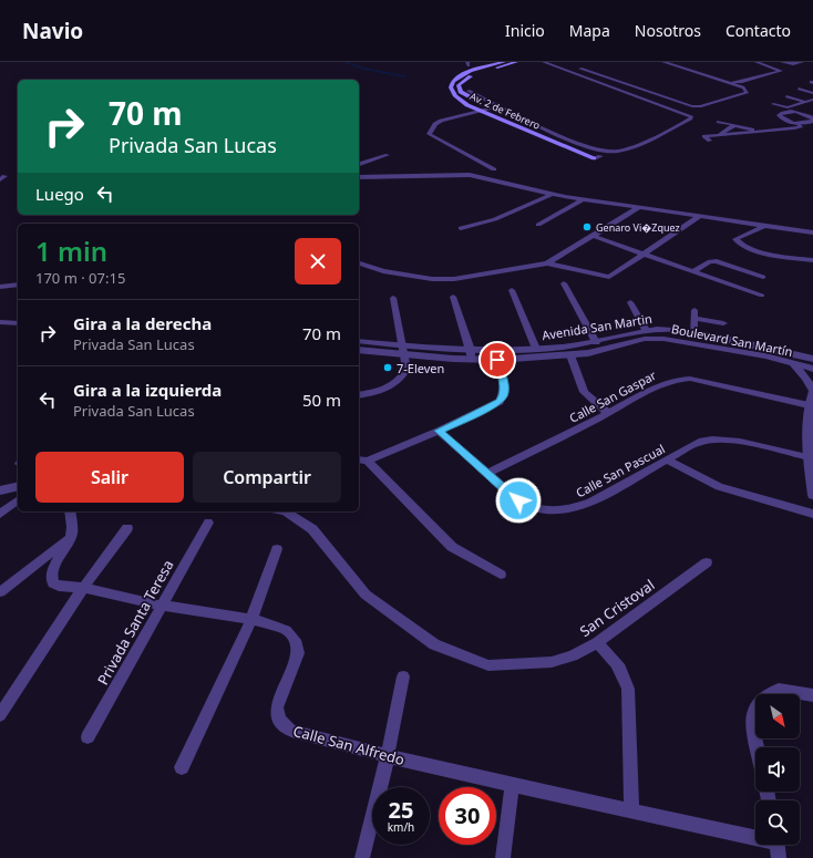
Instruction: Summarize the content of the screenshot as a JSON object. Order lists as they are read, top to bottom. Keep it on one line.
{"streets":{"main road":["Av. 2 de Febrero"],"street":["Avenida San Martin","Boulevard San Martín","Calle San Gaspar","Calle San Pascual","San Cristoval","Privada Santa Teresa","Calle San Alfredo"]},"crossings":[["Avenida San Martin","Boulevard San Martín"],["Calle San Gaspar","Calle San Pascual"],["Privada Santa Teresa","Calle San Alfredo"]],"places":["Genaro Vi�Zquez","7-Eleven"],"north":"bottom right","page":{"header":"Navio","nav":["Inicio","Mapa","Nosotros","Contacto"],"turn":["70 m","Privada San Lucas"],"then":"Luego","heading":["1 min","170 m · 07:15"],"list":[{"name":"Gira a la derecha","note":"Privada San Lucas","value":"70 m"},{"name":"Gira a la izquierda","note":"Privada San Lucas","value":"50 m"}],"buttons":["Salir","Compartir"],"speed":"25 km/h","limit":"30"}}
